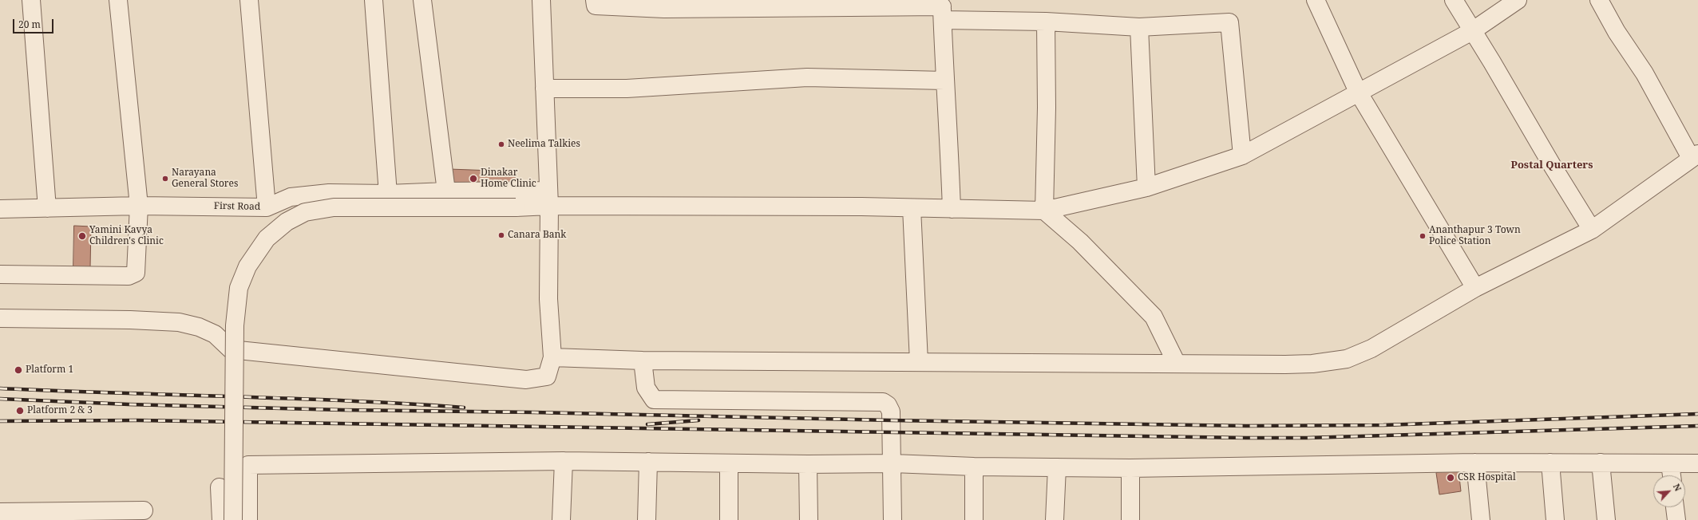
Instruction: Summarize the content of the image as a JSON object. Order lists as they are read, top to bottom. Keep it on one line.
{"streets":{"street":["First Road"]},"districts":["Postal Quarters"],"places":["Neelima Talkies","Narayana General Stores","Dinakar Home Clinic","Canara Bank","Yamini Kavya Children's Clinic","Ananthapur 3 Town Police Station","Platform 1","Platform 2 & 3","CSR Hospital"],"scale_bar":"20 m","north":"top right"}
